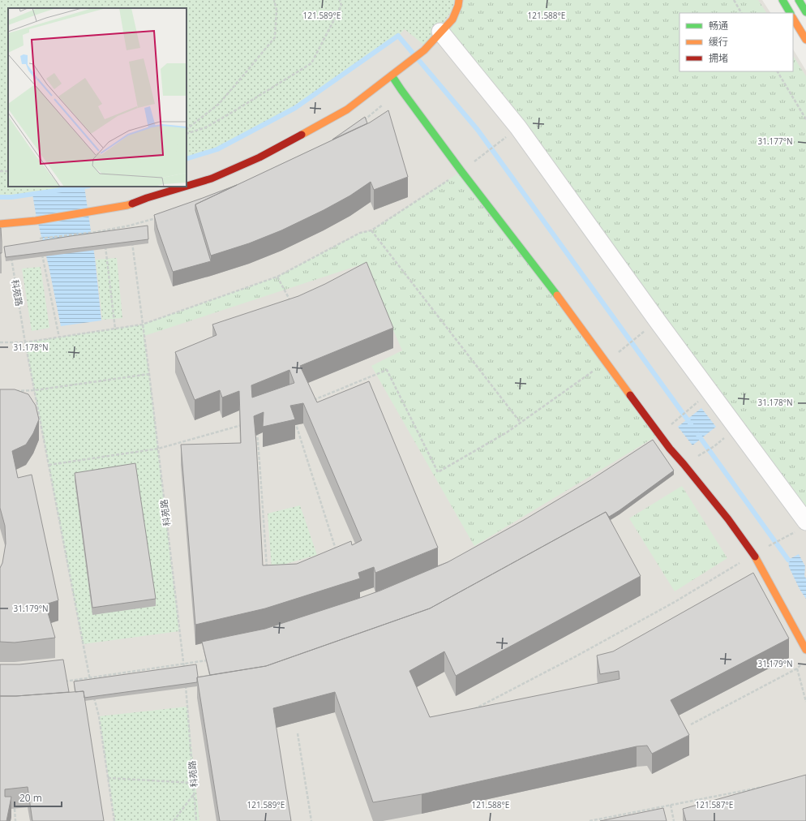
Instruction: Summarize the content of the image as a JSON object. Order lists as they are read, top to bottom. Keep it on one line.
{"streets":{"path":["科苑路"]},"legend":["畅通","缓行","拥堵"],"scale_bar":"20 m","coordinates":["121.589°E","121.588°E","31.177°N","31.178°N","31.179°N","121.587°E"]}
